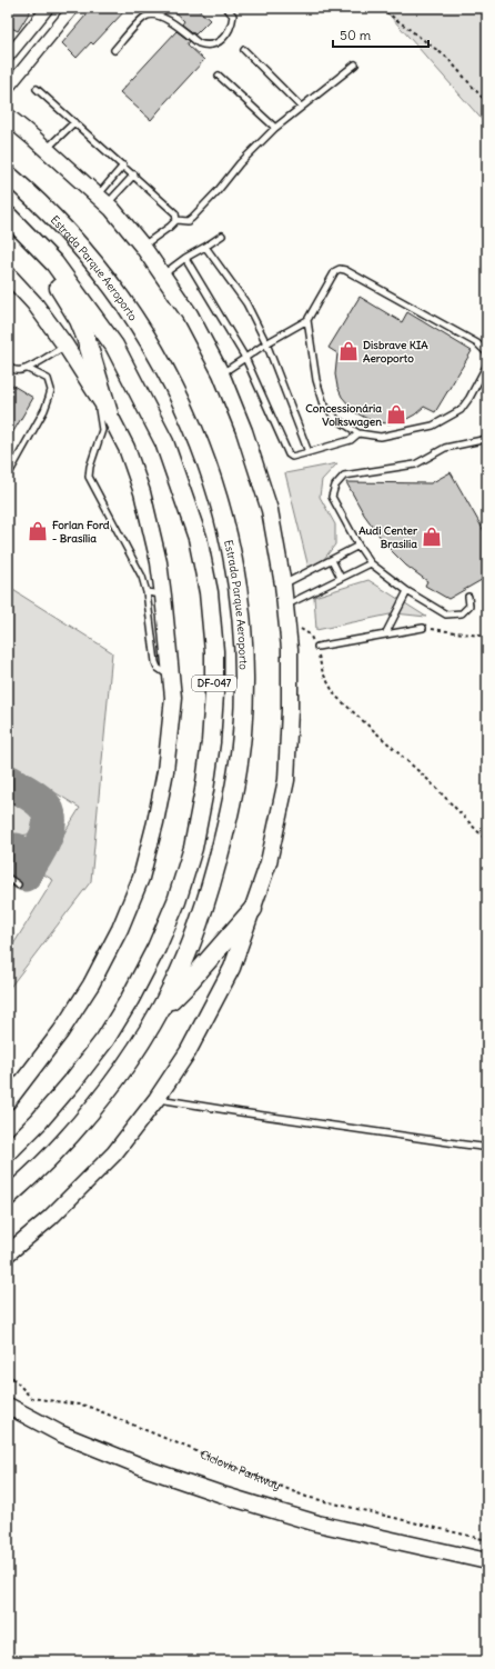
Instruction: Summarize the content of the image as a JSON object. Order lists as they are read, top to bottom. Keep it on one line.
{"streets":{"main road":["Estrada Parque Aeroporto","DF-047"],"path":["Ciclovia Parkway"]},"places":{"shop":["Disbrave KIA Aeroporto","Concessionária Volkswagen","Forlan Ford - Brasília","Audi Center Brasilia"]},"scale_bar":"50 m"}
